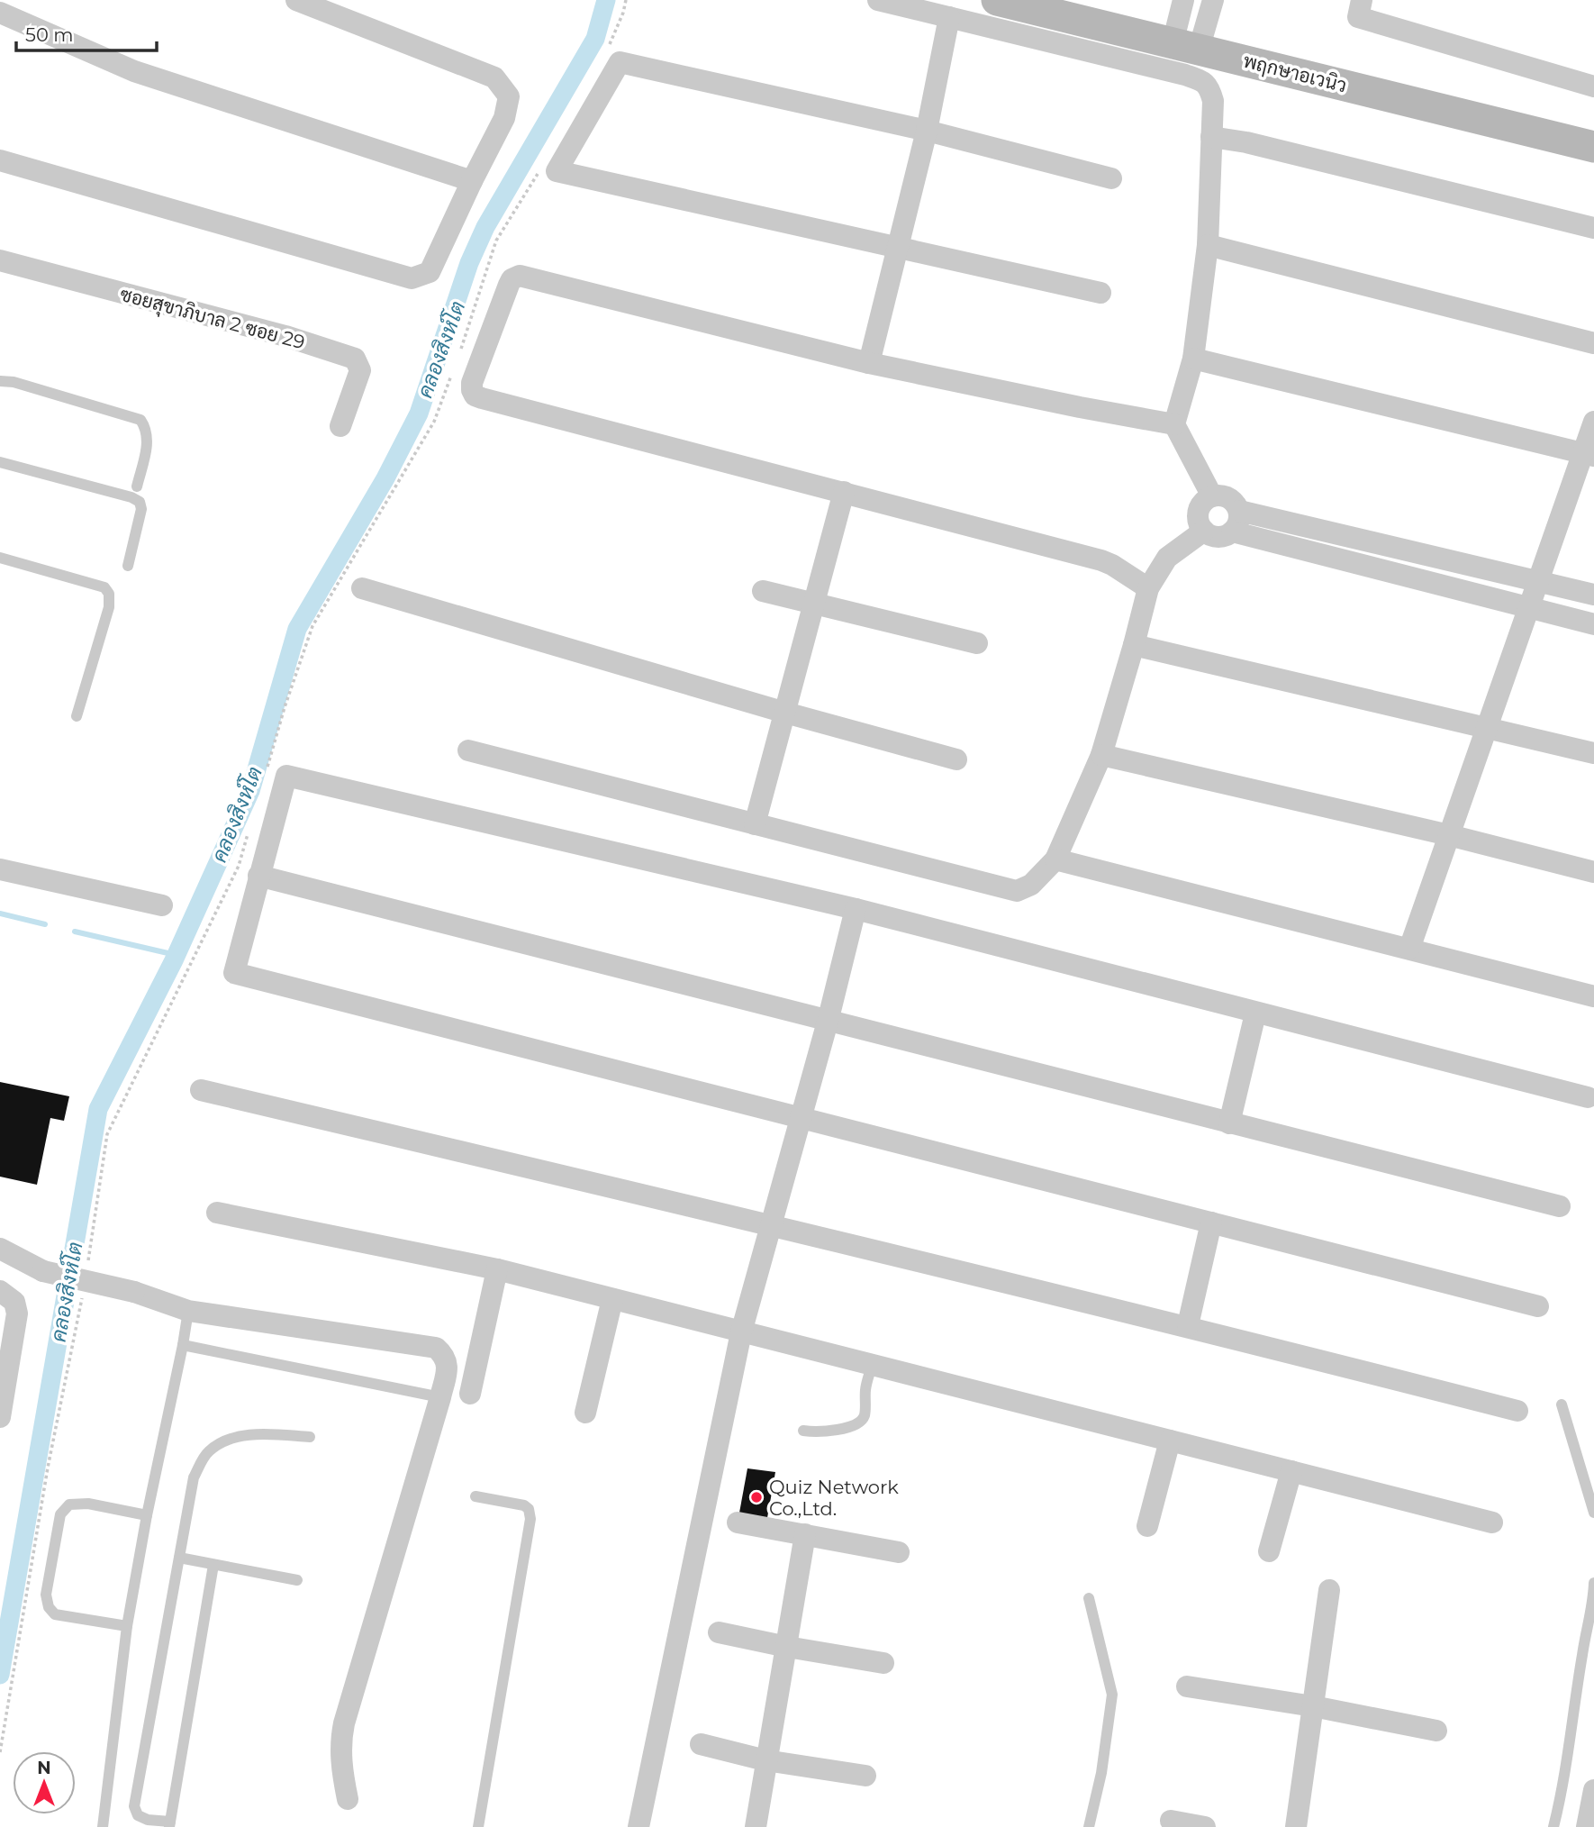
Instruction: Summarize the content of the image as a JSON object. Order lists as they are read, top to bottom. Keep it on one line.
{"streets":{"street":["พฤกษาอเวนิว","ซอยสุขาภิบาล 2 ซอย 29"]},"water":["คลองสิงห์โต"],"places":["Quiz Network Co.,Ltd."],"scale_bar":"50 m","north":"top"}
